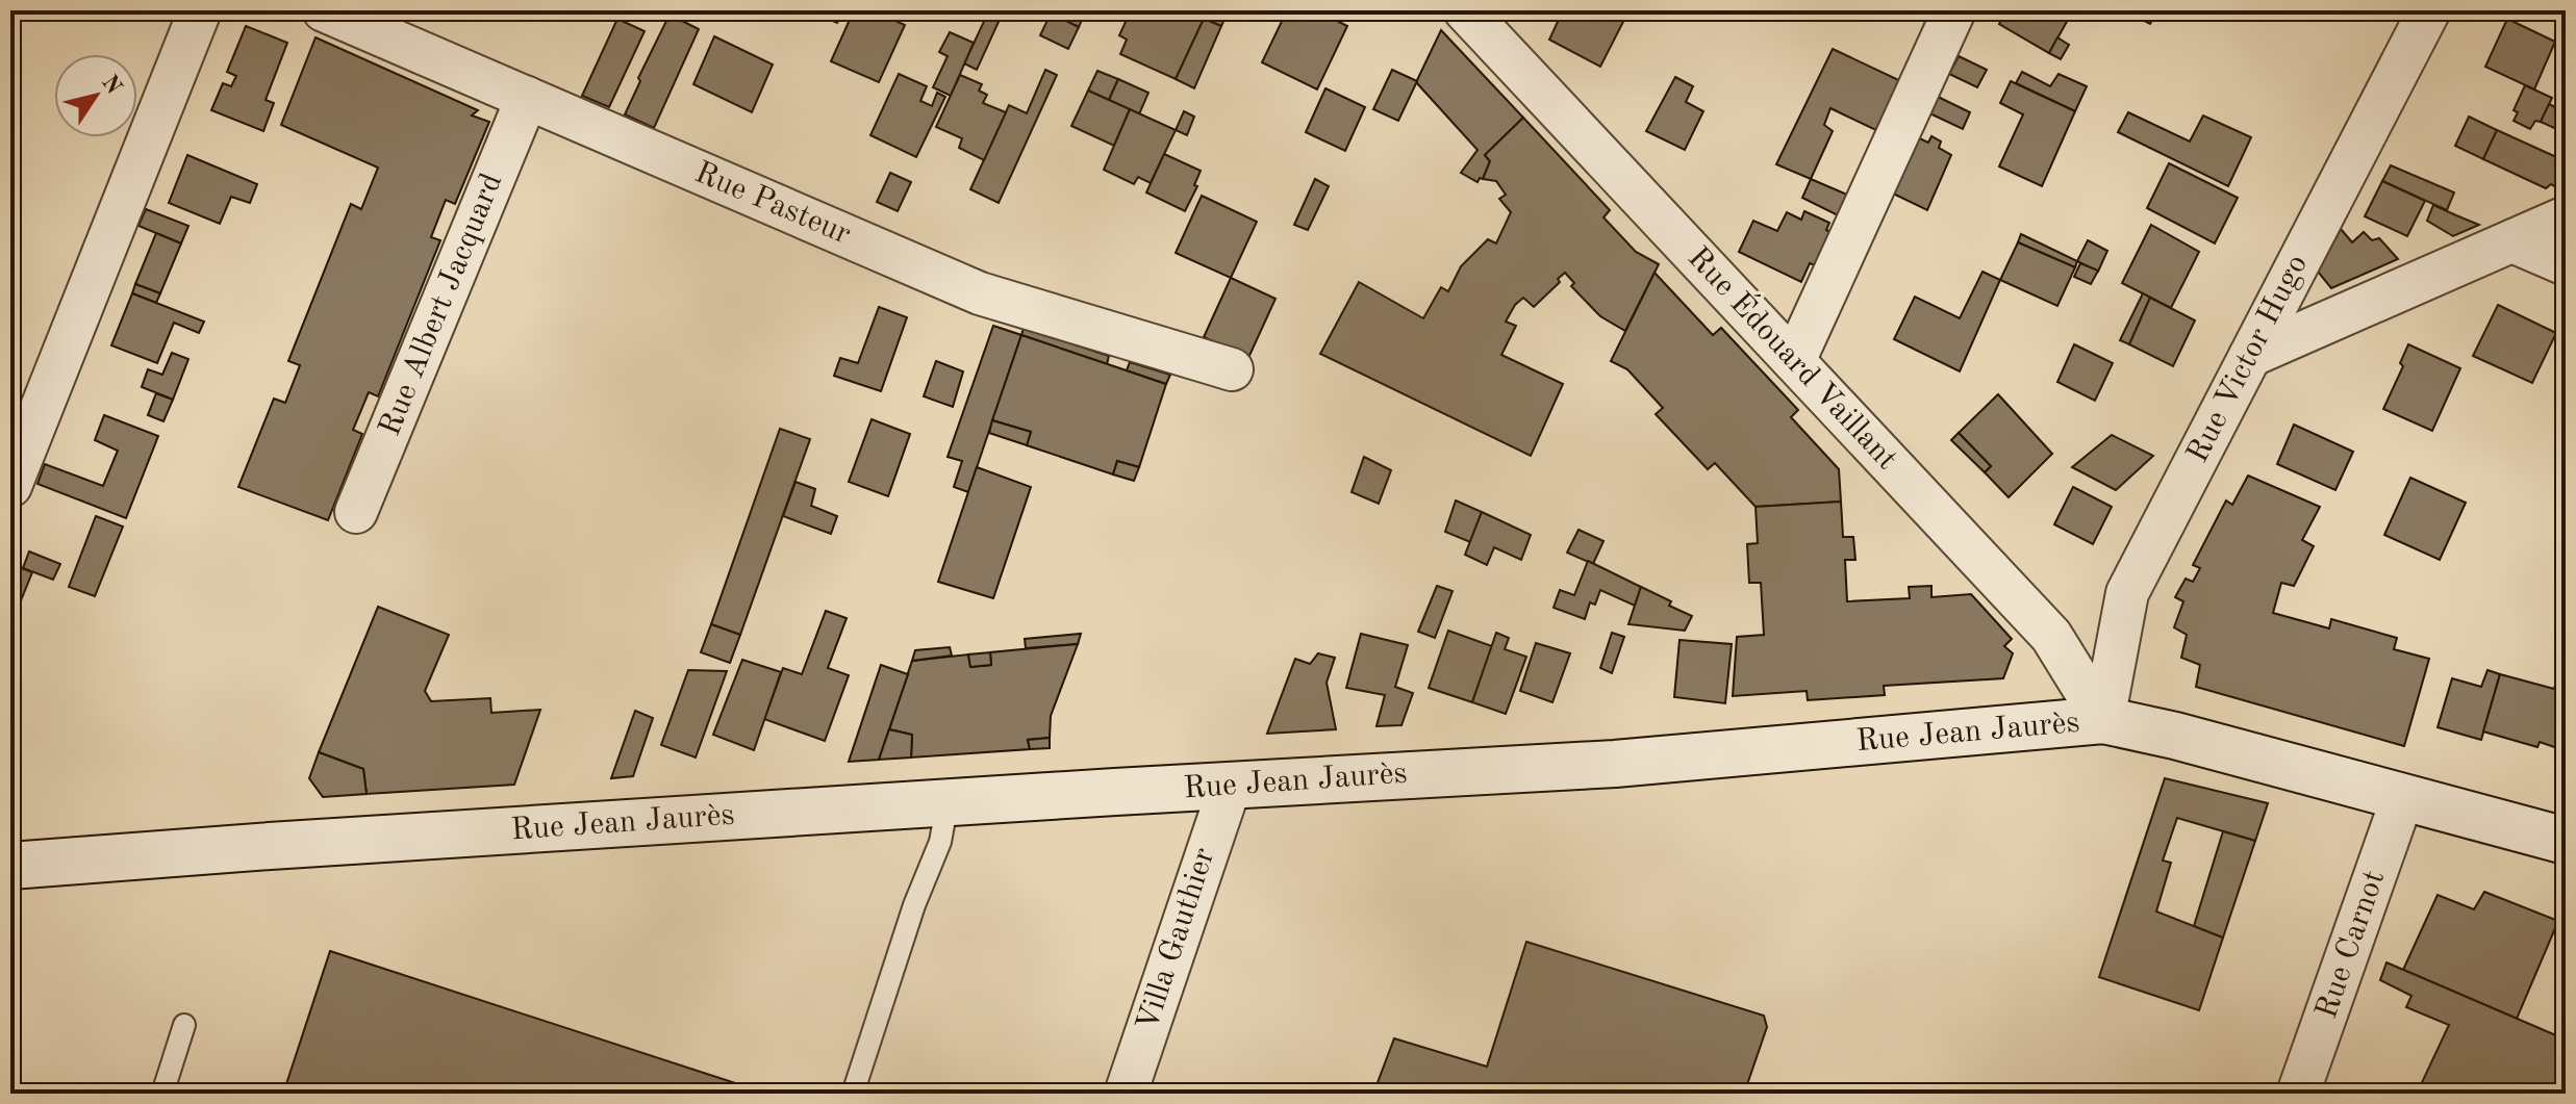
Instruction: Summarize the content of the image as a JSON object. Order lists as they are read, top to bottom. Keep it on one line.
{"streets":{"street":["Rue Pasteur","Rue Albert Jacquard","Rue Édouard Vaillant","Rue Victor Hugo","Rue Jean Jaurès","Villa Gauthier","Rue Carnot"]},"crossings":[["Rue Pasteur","Rue Albert Jacquard"],["Rue Édouard Vaillant","Rue Victor Hugo"],["Rue Édouard Vaillant","Rue Jean Jaurès"],["Rue Victor Hugo","Rue Jean Jaurès"],["Rue Jean Jaurès","Villa Gauthier"],["Rue Jean Jaurès","Rue Carnot"]],"north":"top right"}
